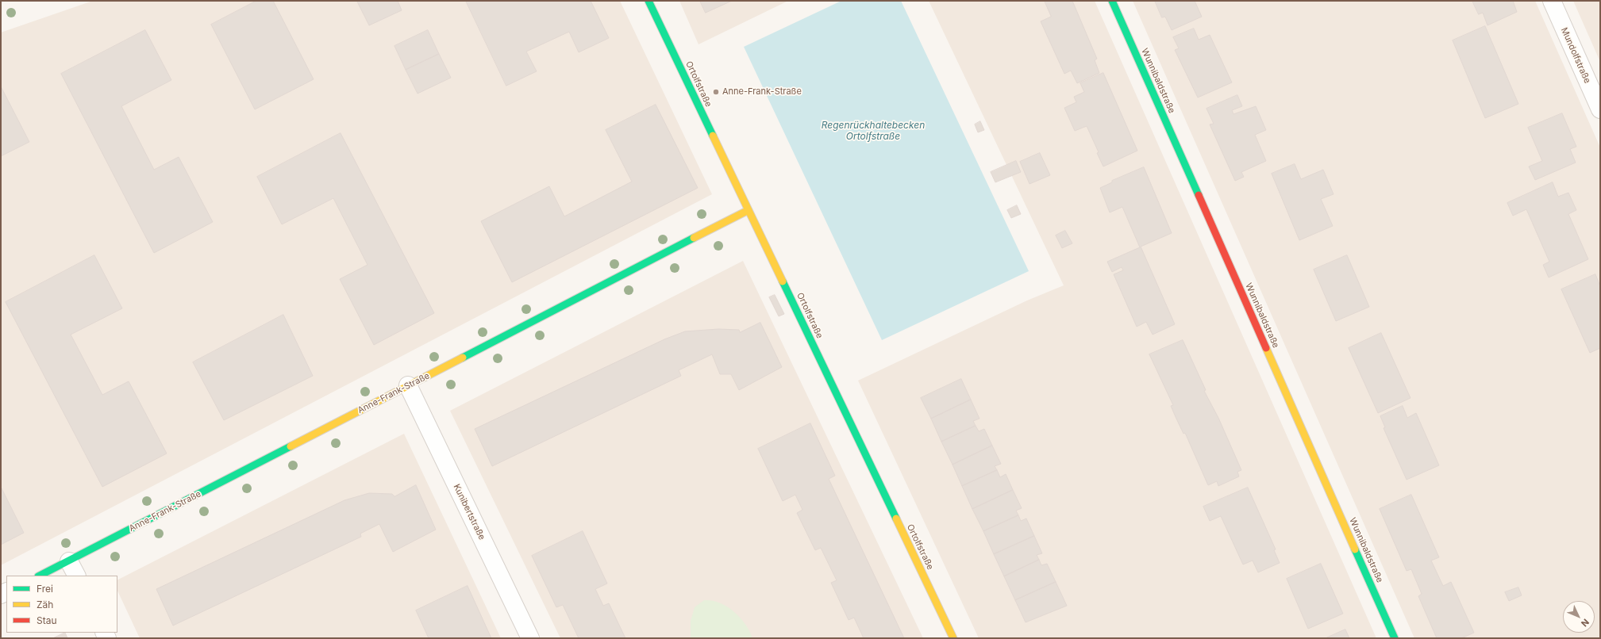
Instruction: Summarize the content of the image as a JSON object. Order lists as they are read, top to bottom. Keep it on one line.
{"streets":{"street":["Mundolfstraße","Wunnibaldstraße","Ortolfstraße","Anne-Frank-Straße","Kunibertstraße"]},"crossings":[["Ortolfstraße","Anne-Frank-Straße"],["Anne-Frank-Straße","Kunibertstraße"]],"water":["Regenrückhaltebecken Ortolfstraße"],"places":["Anne-Frank-Straße"],"legend":["Frei","Zäh","Stau"],"north":"bottom right"}
